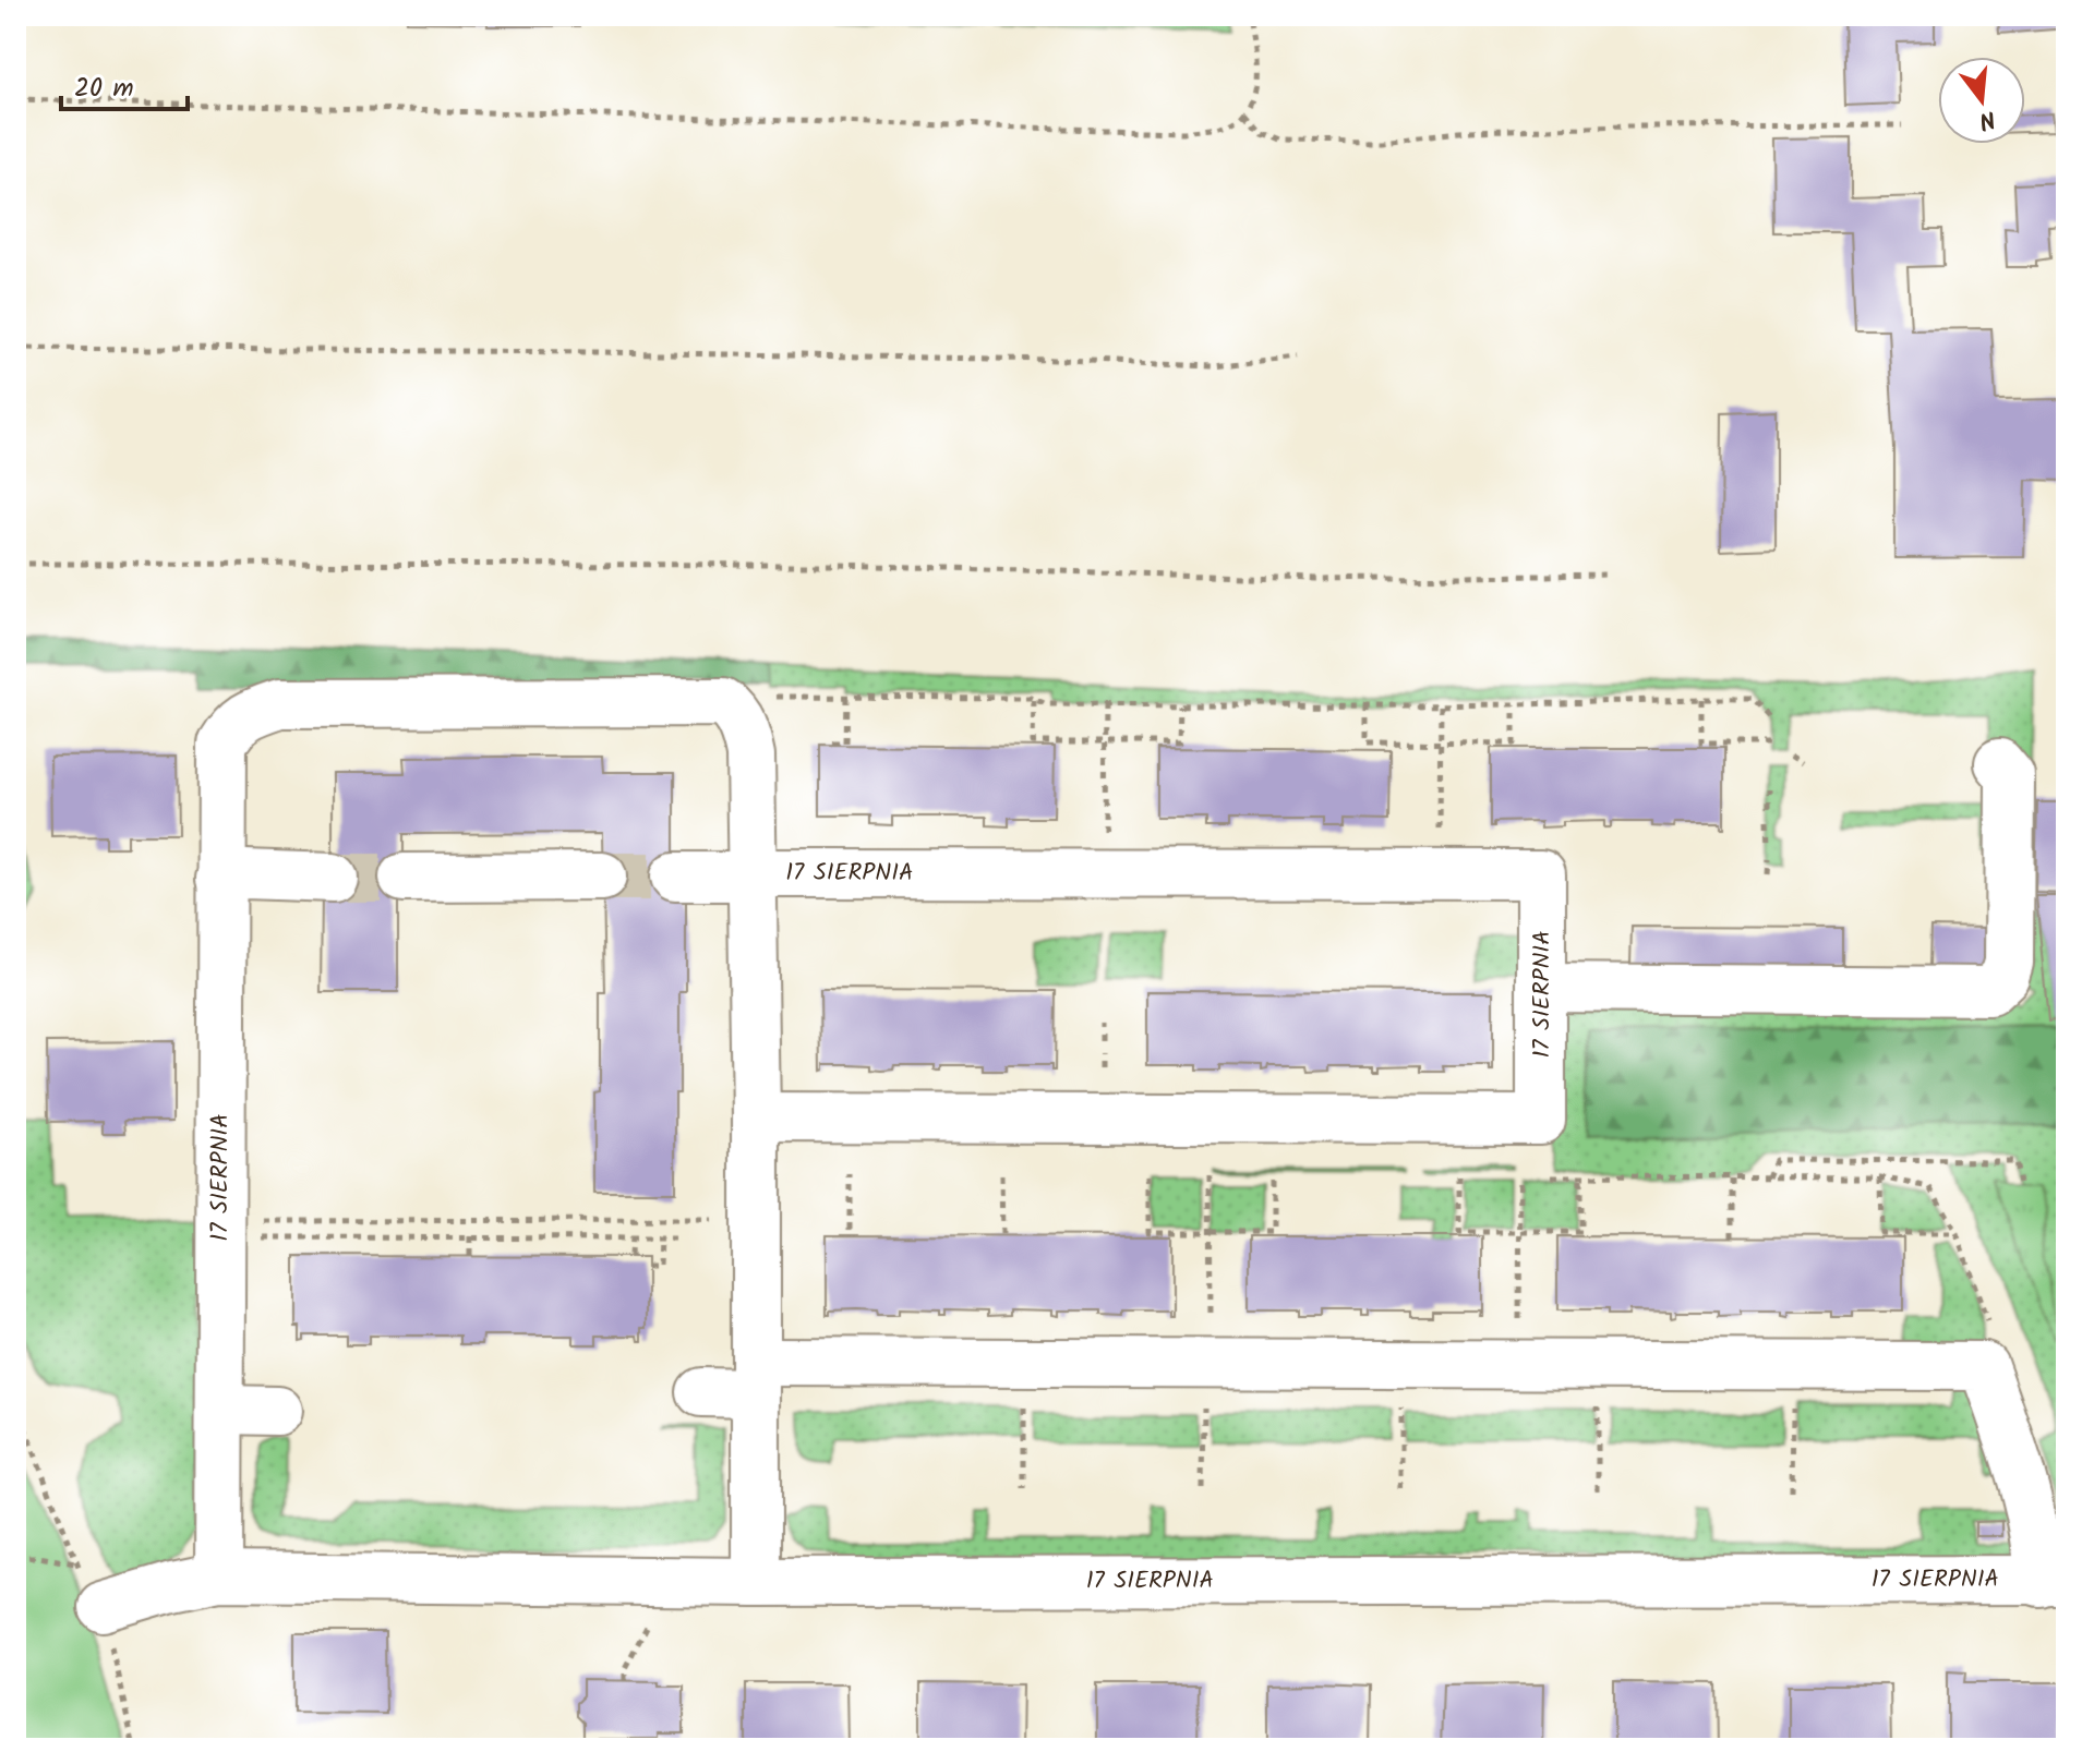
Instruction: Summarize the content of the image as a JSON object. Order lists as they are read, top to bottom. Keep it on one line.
{"streets":{"street":["17 SIERPNIA"]},"scale_bar":"20 m","north":"bottom"}
